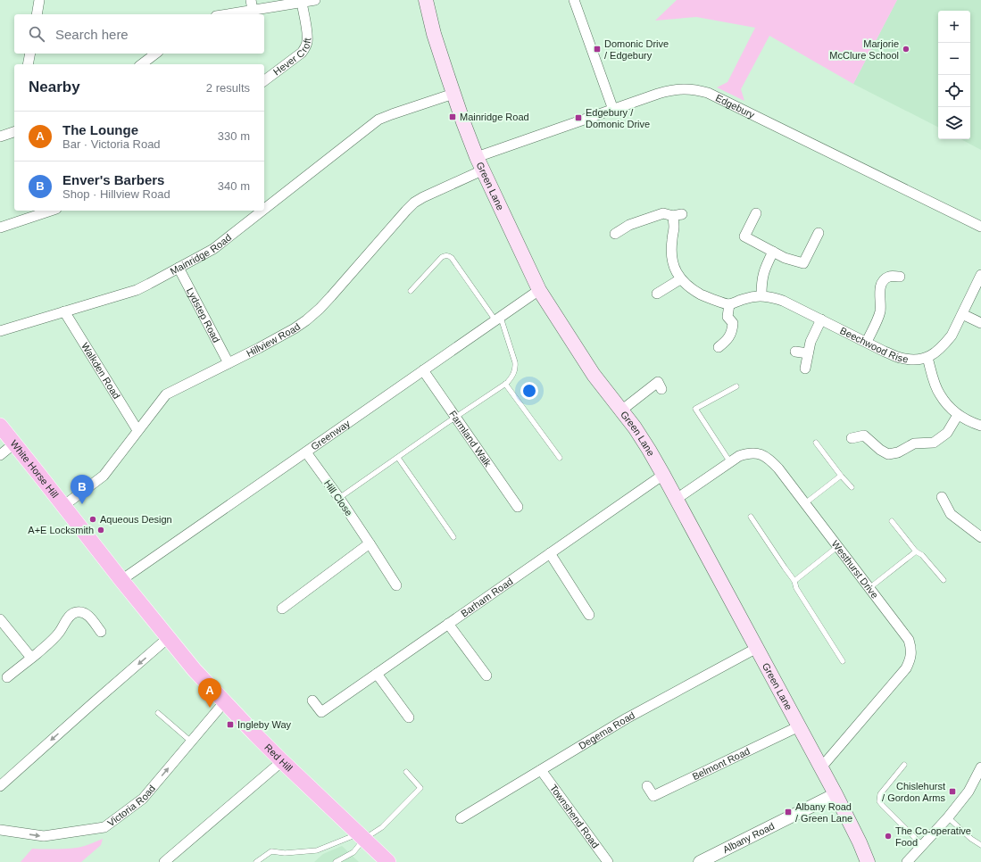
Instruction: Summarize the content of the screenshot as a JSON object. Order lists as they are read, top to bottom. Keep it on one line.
{"streets":{"main road":["Green Lane","White Horse Hill","Red Hill"],"street":["Hever Croft","Edgebury","Mainridge Road","Lydstep Road","Hillview Road","Beechwood Rise","Walkden Road","Greenway","Farmland Walk","Hill Close","Westhurst Drive","Barham Road","Degema Road","Belmont Road","Victoria Road","Townshend Road","Albany Road"]},"crossings":[["Edgebury","Green Lane"],["Green Lane","Mainridge Road"],["Green Lane","Hillview Road"],["Green Lane","Greenway"],["Green Lane","Westhurst Drive"],["Green Lane","Barham Road"],["Green Lane","Degema Road"],["Green Lane","Belmont Road"],["Green Lane","Albany Road"],["Mainridge Road","Lydstep Road"],["Mainridge Road","Walkden Road"],["Lydstep Road","Hillview Road"],["Hillview Road","Walkden Road"],["Hillview Road","White Horse Hill"],["Greenway","Farmland Walk"],["Greenway","White Horse Hill"],["Greenway","Hill Close"],["Greenway","Red Hill"],["White Horse Hill","Red Hill"],["Degema Road","Townshend Road"],["Red Hill","Victoria Road"]],"places":{"transit":["Domonic Drive / Edgebury","Mainridge Road","Edgebury / Domonic Drive","Ingleby Way","Chislehurst / Gordon Arms","Albany Road / Green Lane"],"other":["Marjorie McClure School","Aqueous Design","A+E Locksmith","The Co-operative Food"]},"page":{"map_buttons":["+","−"],"search":"Search here","heading":["Nearby","2 results"],"list":[{"mark":"A","name":"The Lounge","note":"Bar · Victoria Road","value":"330 m"},{"mark":"B","name":"Enver's Barbers","note":"Shop · Hillview Road","value":"340 m"}],"pins":["B","A"]}}
